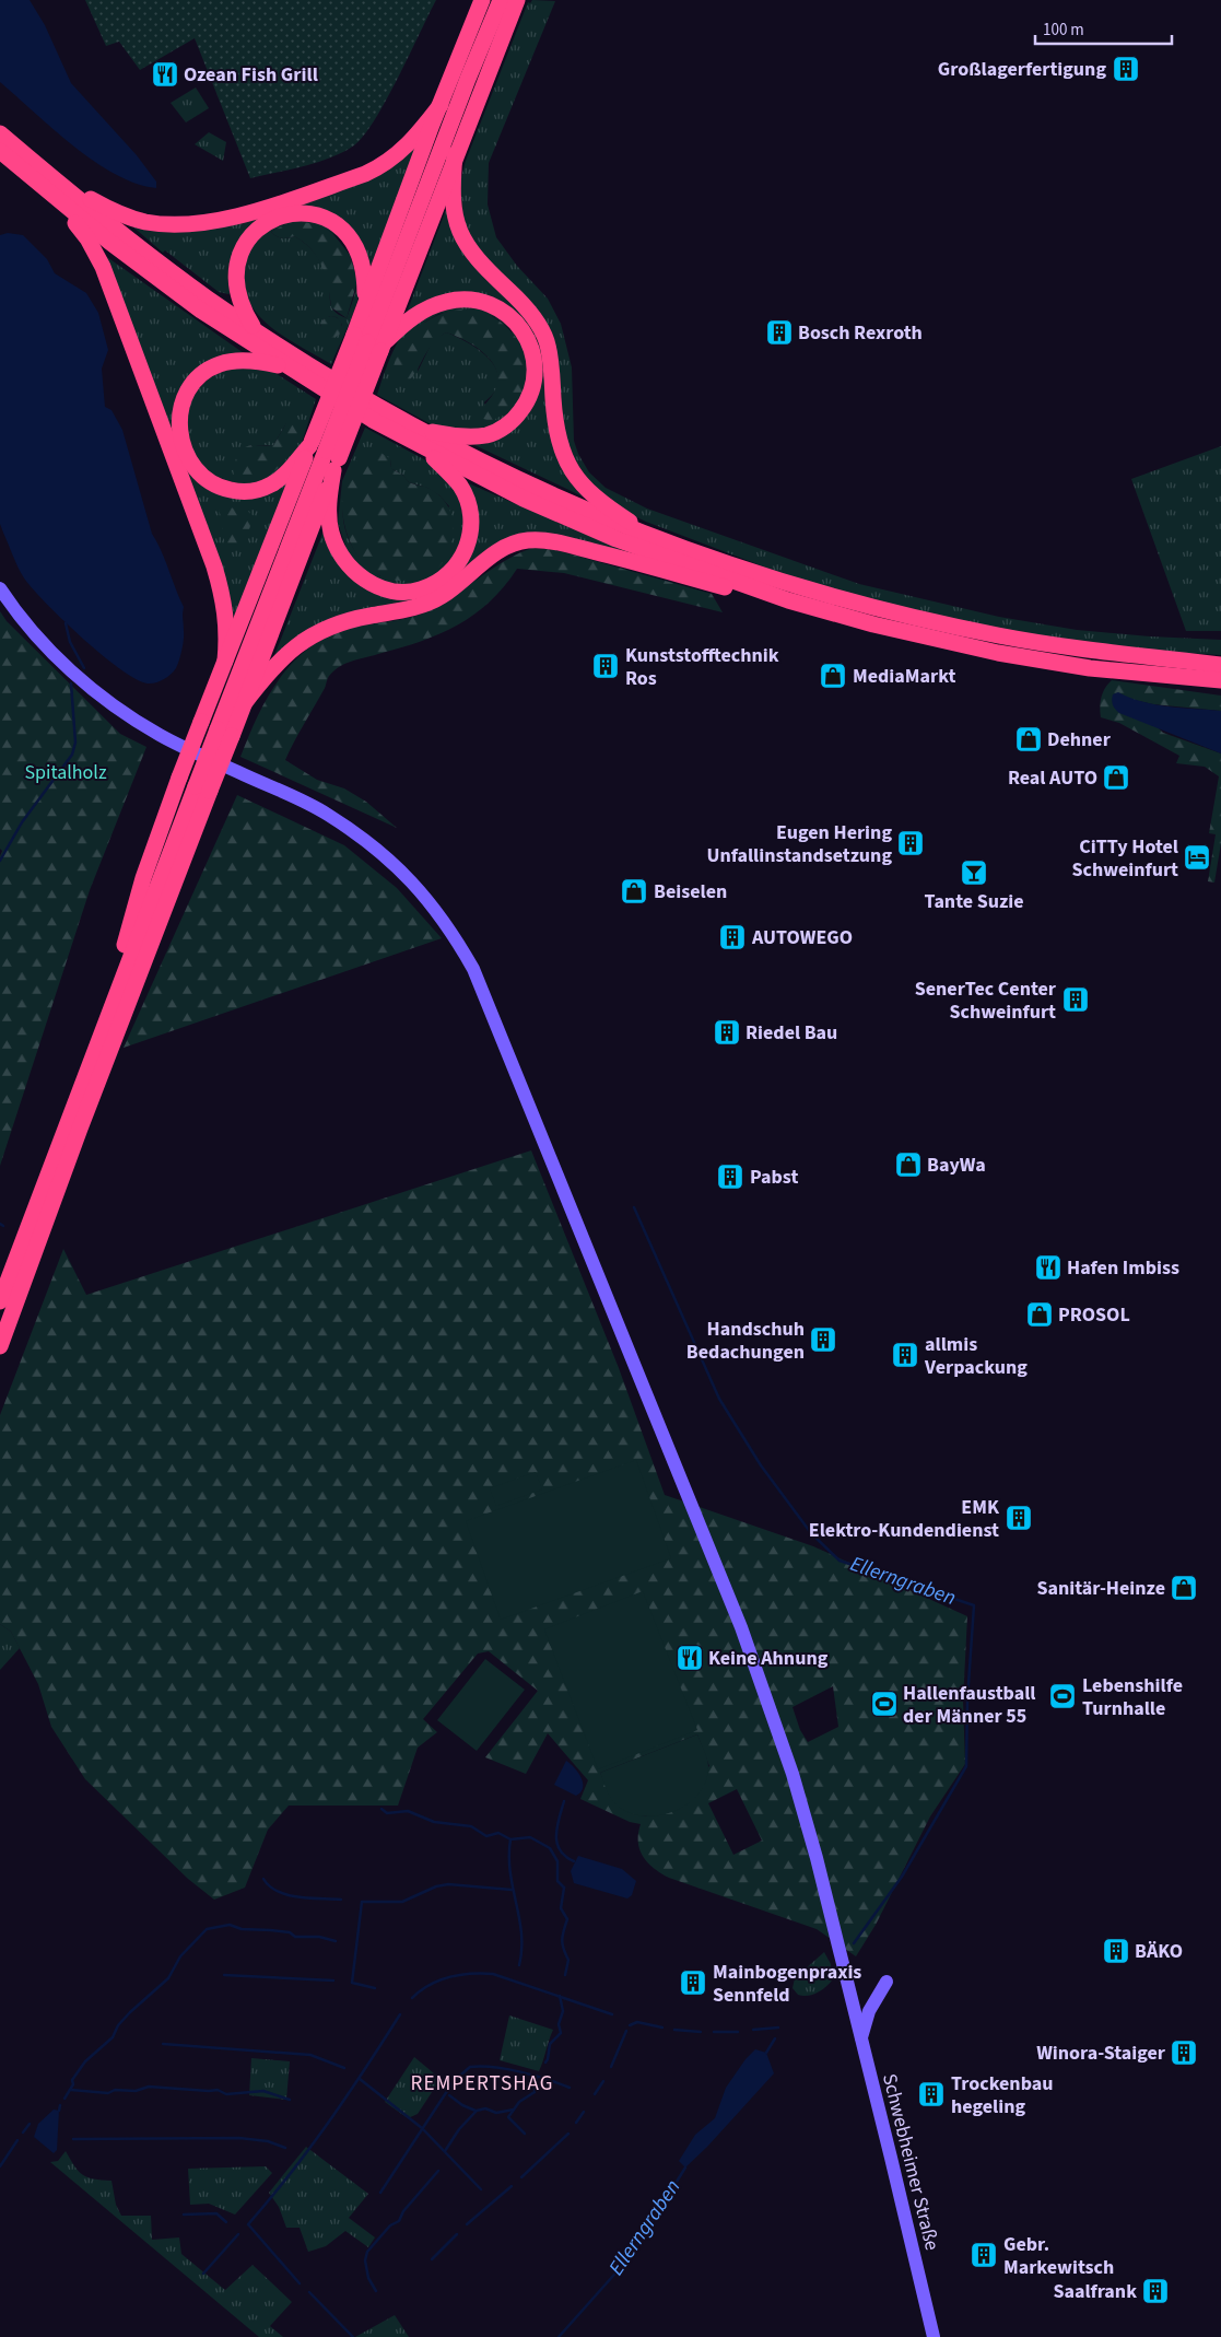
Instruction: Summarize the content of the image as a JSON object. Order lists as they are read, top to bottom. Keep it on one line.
{"streets":{"main road":["Schwebheimer Straße"]},"districts":["REMPERTSHAG"],"water":["Ellerngraben"],"parks":["Spitalholz"],"places":{"building":["Großlagerfertigung","Bosch Rexroth","Kunststofftechnik Ros","Eugen Hering Unfallinstandsetzung","AUTOWEGO","SenerTec Center Schweinfurt","Riedel Bau","Pabst","Handschuh Bedachungen","allmis Verpackung","EMK Elektro-Kundendienst","BÄKO","Mainbogenpraxis Sennfeld","Winora-Staiger","Trockenbau hegeling","Gebr. Markewitsch","Saalfrank"],"restaurant":["Ozean Fish Grill","Hafen Imbiss","Keine Ahnung"],"shop":["MediaMarkt","Dehner","Real AUTO","Beiselen","BayWa","PROSOL","Sanitär-Heinze"],"hotel":["CiTTy Hotel Schweinfurt"],"bar":["Tante Suzie"],"sports":["Lebenshilfe Turnhalle","Hallenfaustball der Männer 55"]},"scale_bar":"100 m"}
